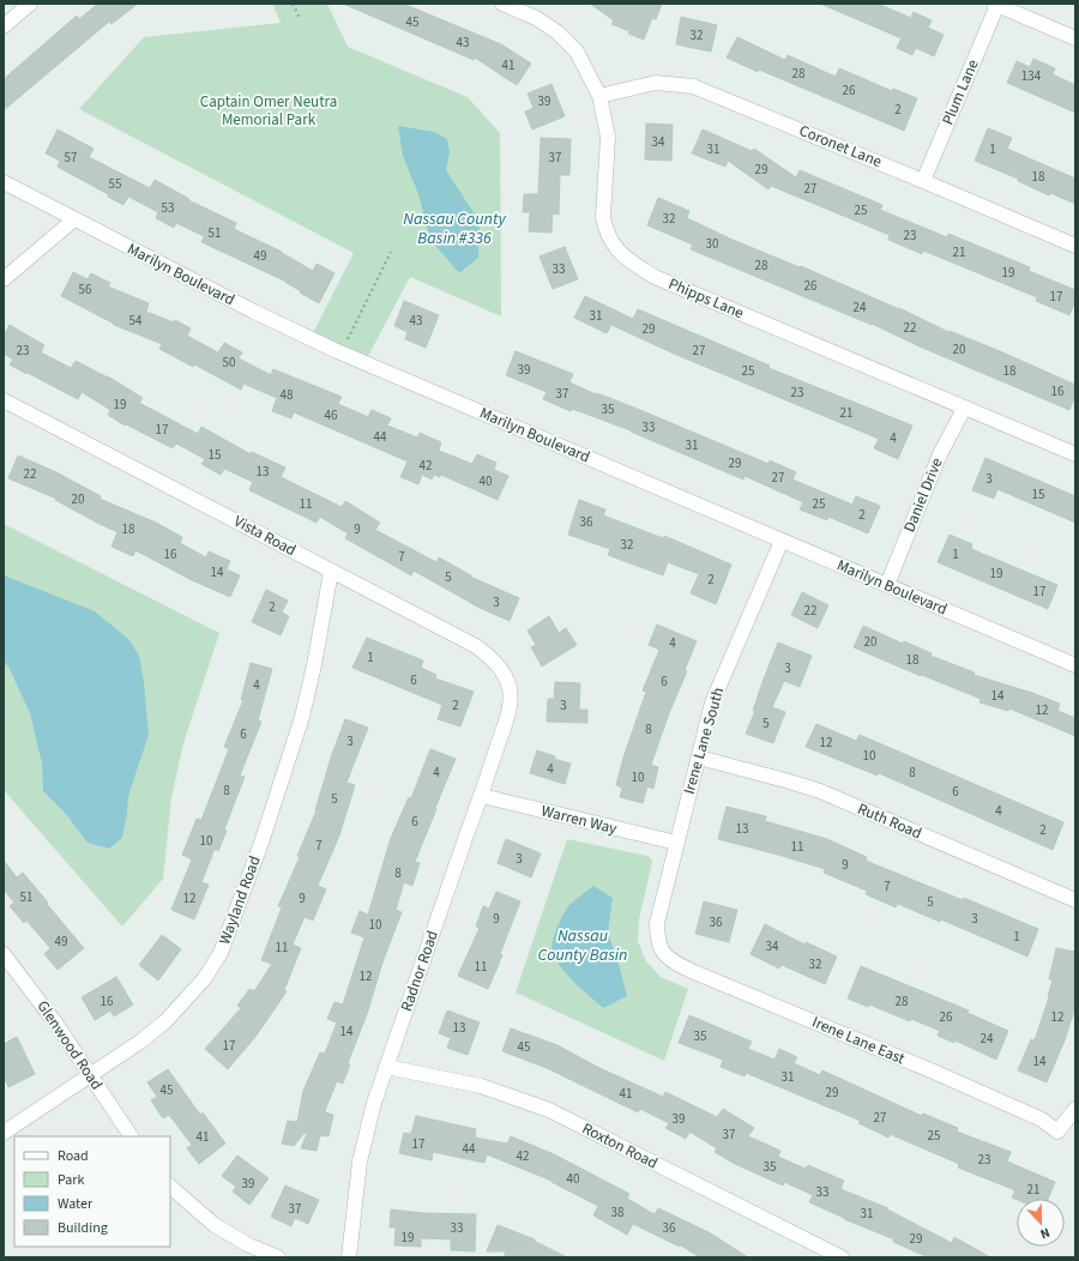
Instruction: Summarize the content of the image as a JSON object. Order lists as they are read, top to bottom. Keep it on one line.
{"streets":{"street":["Plum Lane","Coronet Lane","Marilyn Boulevard","Phipps Lane","Daniel Drive","Vista Road","Irene Lane South","Warren Way","Ruth Road","Wayland Road","Radnor Road","Irene Lane East","Glenwood Road","Roxton Road"]},"crossings":[["Plum Lane","Coronet Lane"],["Coronet Lane","Phipps Lane"],["Marilyn Boulevard","Daniel Drive"],["Marilyn Boulevard","Irene Lane South"],["Phipps Lane","Daniel Drive"],["Vista Road","Wayland Road"],["Vista Road","Radnor Road"],["Irene Lane South","Warren Way"],["Irene Lane South","Ruth Road"],["Irene Lane South","Irene Lane East"],["Warren Way","Radnor Road"],["Wayland Road","Glenwood Road"],["Radnor Road","Roxton Road"]],"water":["Nassau County Basin #336","Nassau County Basin"],"parks":["Captain Omer Neutra Memorial Park"],"house_numbers":["45","32","43","41","28","134","26","39","2","34","31","1","57","37","29","18","55","27","53","25","32","51","23","30","21","49","28","33","19","26","56","17","24","31","54","43","22","29","20","23","27","50","39","25","18","16","23","37","48","19","35","21","46","33","17","44","4","31","15","29","42","13","22","27","3","40","15","20","11","25","2","36","18","9","32","16","1","7","14","19","5","2","17","3","2","22","20","4","1","18","3","6","6","4","14","2","3","12","5","8","6","3","12","10","4","4","8","10","8","6","5","4","6","13","2","10","7","11","3","9","8","7","51","12","9","5","9","3","36","10","1","49","34","11","32","11","12","16","28","26","12","13","14","35","24","17","45","14","31","45","29","41","27","39","37","25","41","17","44","42","23","35","40","39","21","33","37","38","31","33","36","19","29"],"legend":["Road","Park","Water","Building"],"north":"bottom"}
